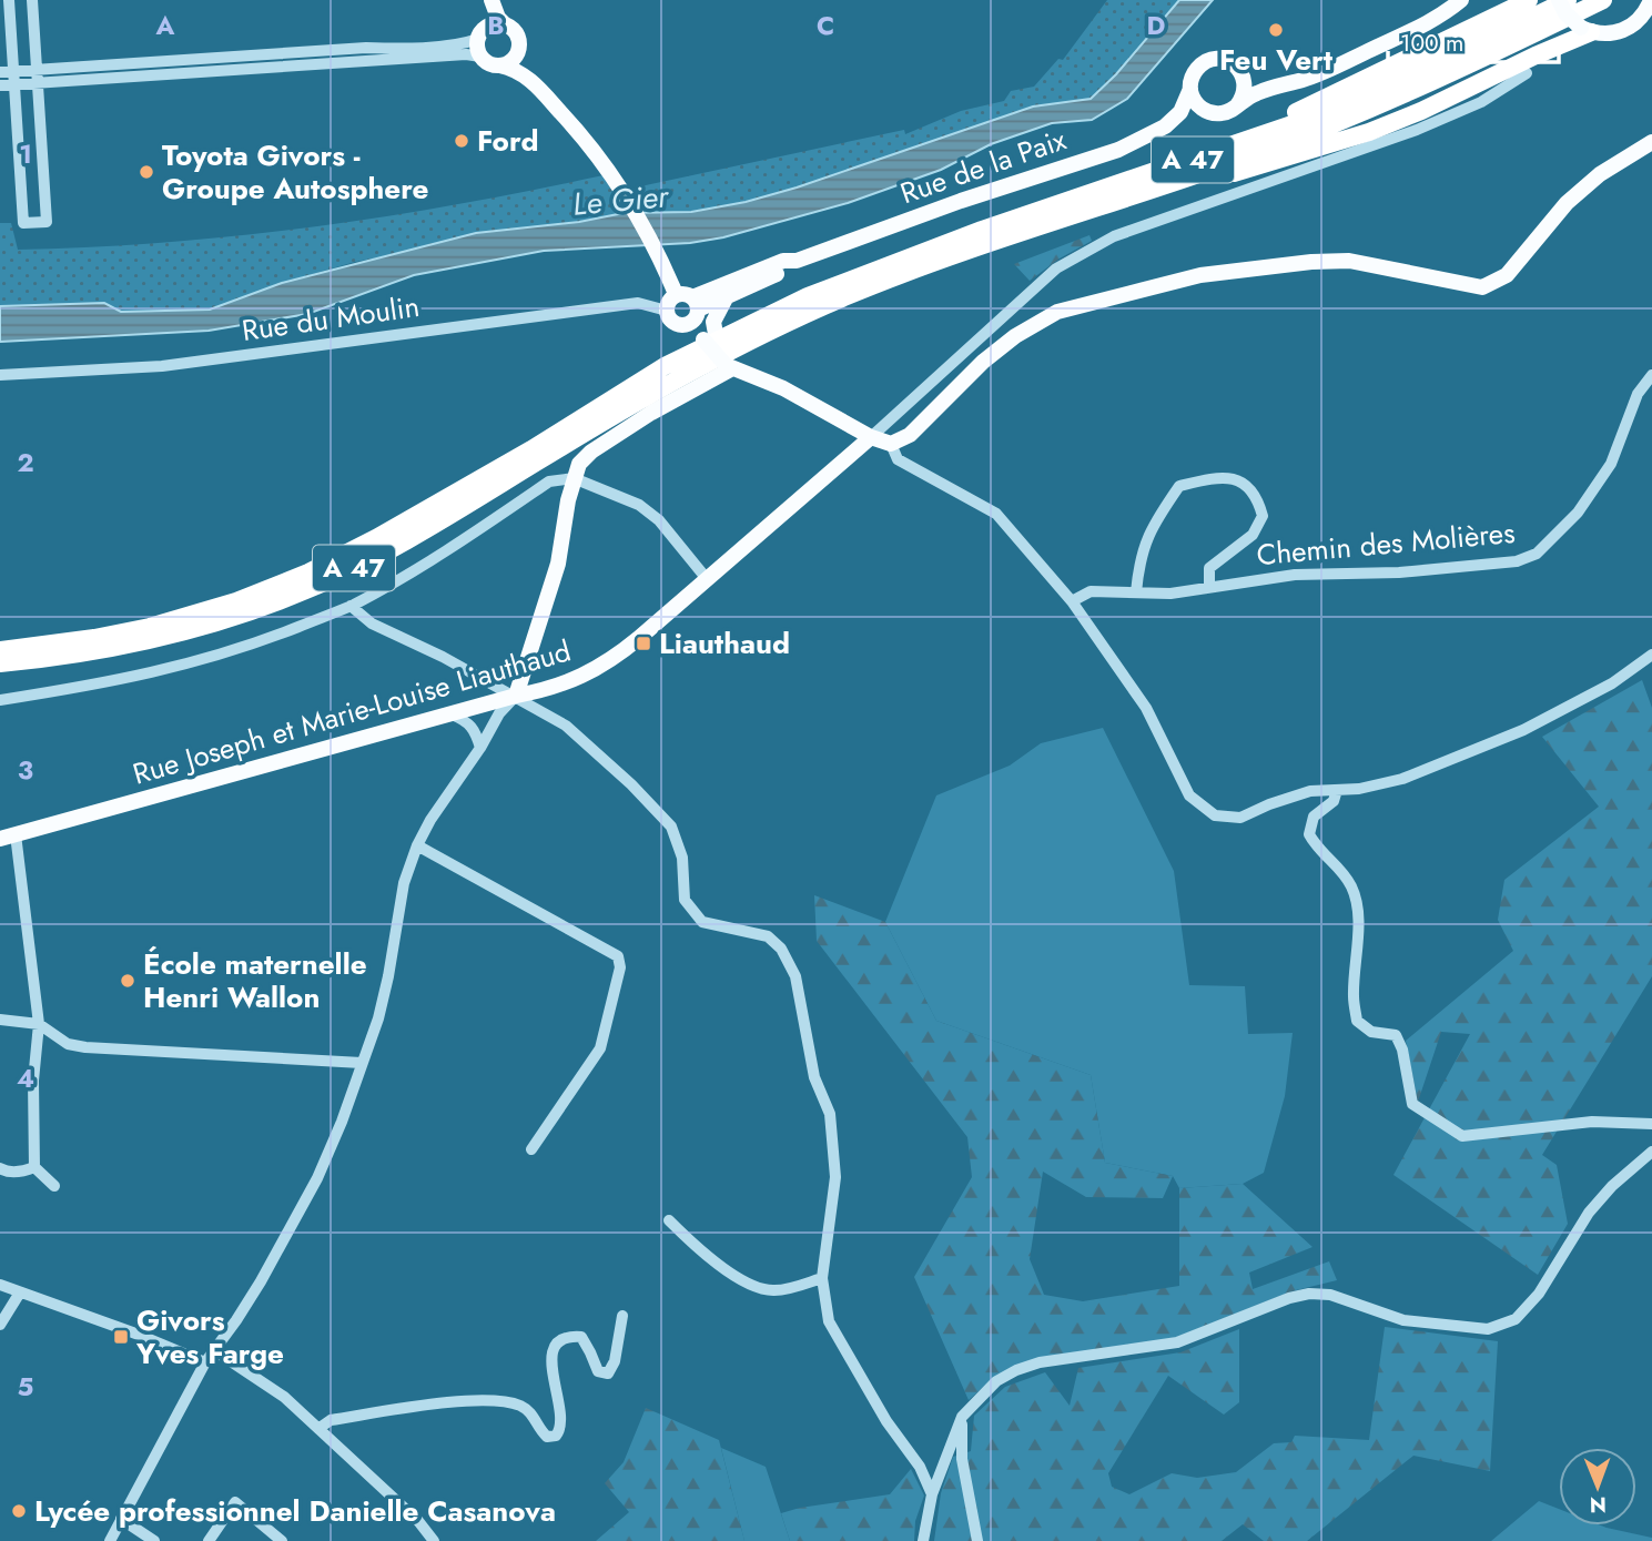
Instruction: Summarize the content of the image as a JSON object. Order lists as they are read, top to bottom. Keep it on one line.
{"streets":{"highway":["A 47"],"main road":["Rue de la Paix","Rue Joseph et Marie-Louise Liauthaud"],"street":["Rue du Moulin","Chemin des Molières"]},"crossings":[["Rue de la Paix","Rue du Moulin"]],"water":["Le Gier"],"places":{"other":["Feu Vert","Ford","Toyota Givors - Groupe Autosphere","École maternelle Henri Wallon","Lycée professionnel Danielle Casanova"],"transit":["Liauthaud","Givors Yves Farge"]},"scale_bar":"100 m","north":"bottom","grid":{"columns":["A","B","C","D"],"rows":["1","2","3","4","5"]}}
